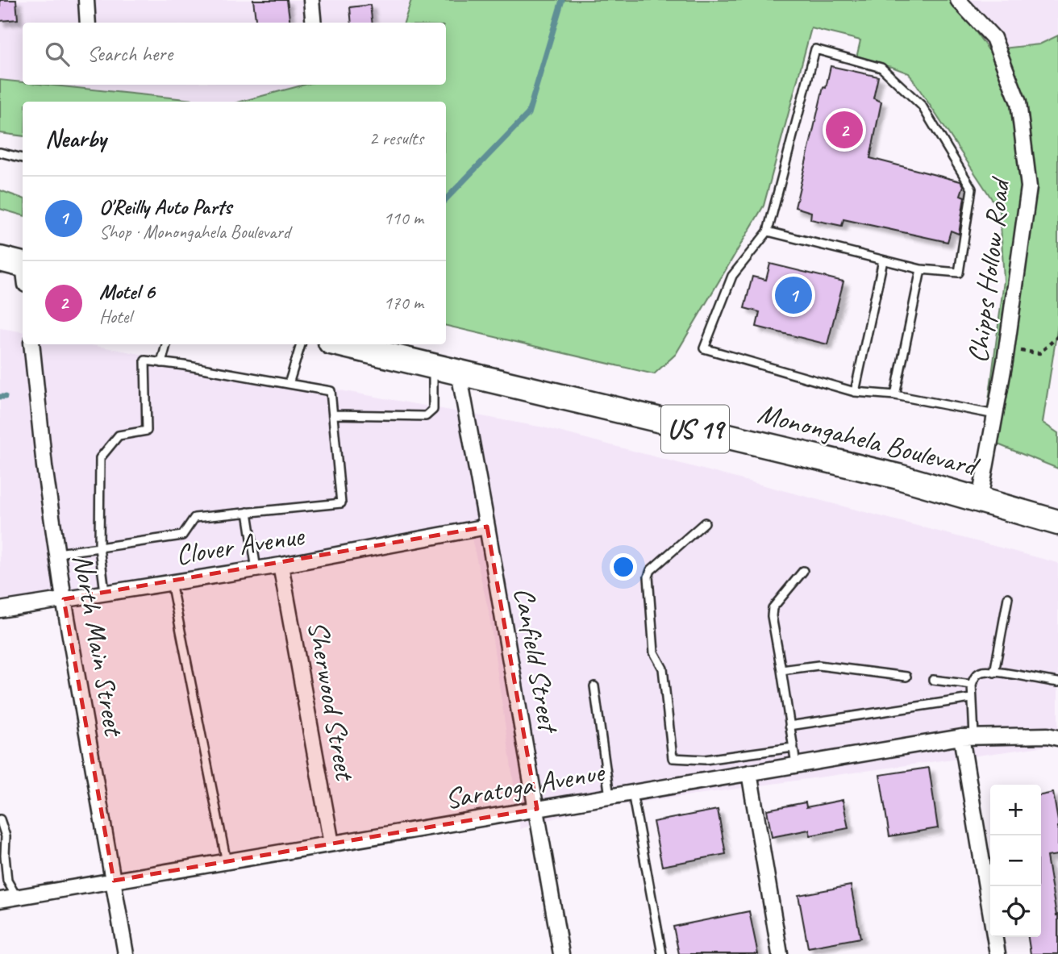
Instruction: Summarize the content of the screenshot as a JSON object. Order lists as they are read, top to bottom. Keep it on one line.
{"streets":{"main road":["US 19","Monongahela Boulevard"],"street":["Chipps Hollow Road","Clover Avenue","North Main Street","Canfield Street","Sherwood Street","Saratoga Avenue"]},"crossings":[["Chipps Hollow Road","Monongahela Boulevard"],["Monongahela Boulevard","Canfield Street"],["Clover Avenue","North Main Street"],["Clover Avenue","Canfield Street"],["Clover Avenue","Sherwood Street"],["North Main Street","Saratoga Avenue"],["Canfield Street","Saratoga Avenue"],["Sherwood Street","Saratoga Avenue"]],"page":{"search":"Search here","heading":["Nearby","2 results"],"pins":["2","1"],"list":[{"mark":"1","name":"O'Reilly Auto Parts","note":"Shop · Monongahela Boulevard","value":"110 m"},{"mark":"2","name":"Motel 6","note":"Hotel","value":"170 m"}],"map_buttons":["+","−"]}}
